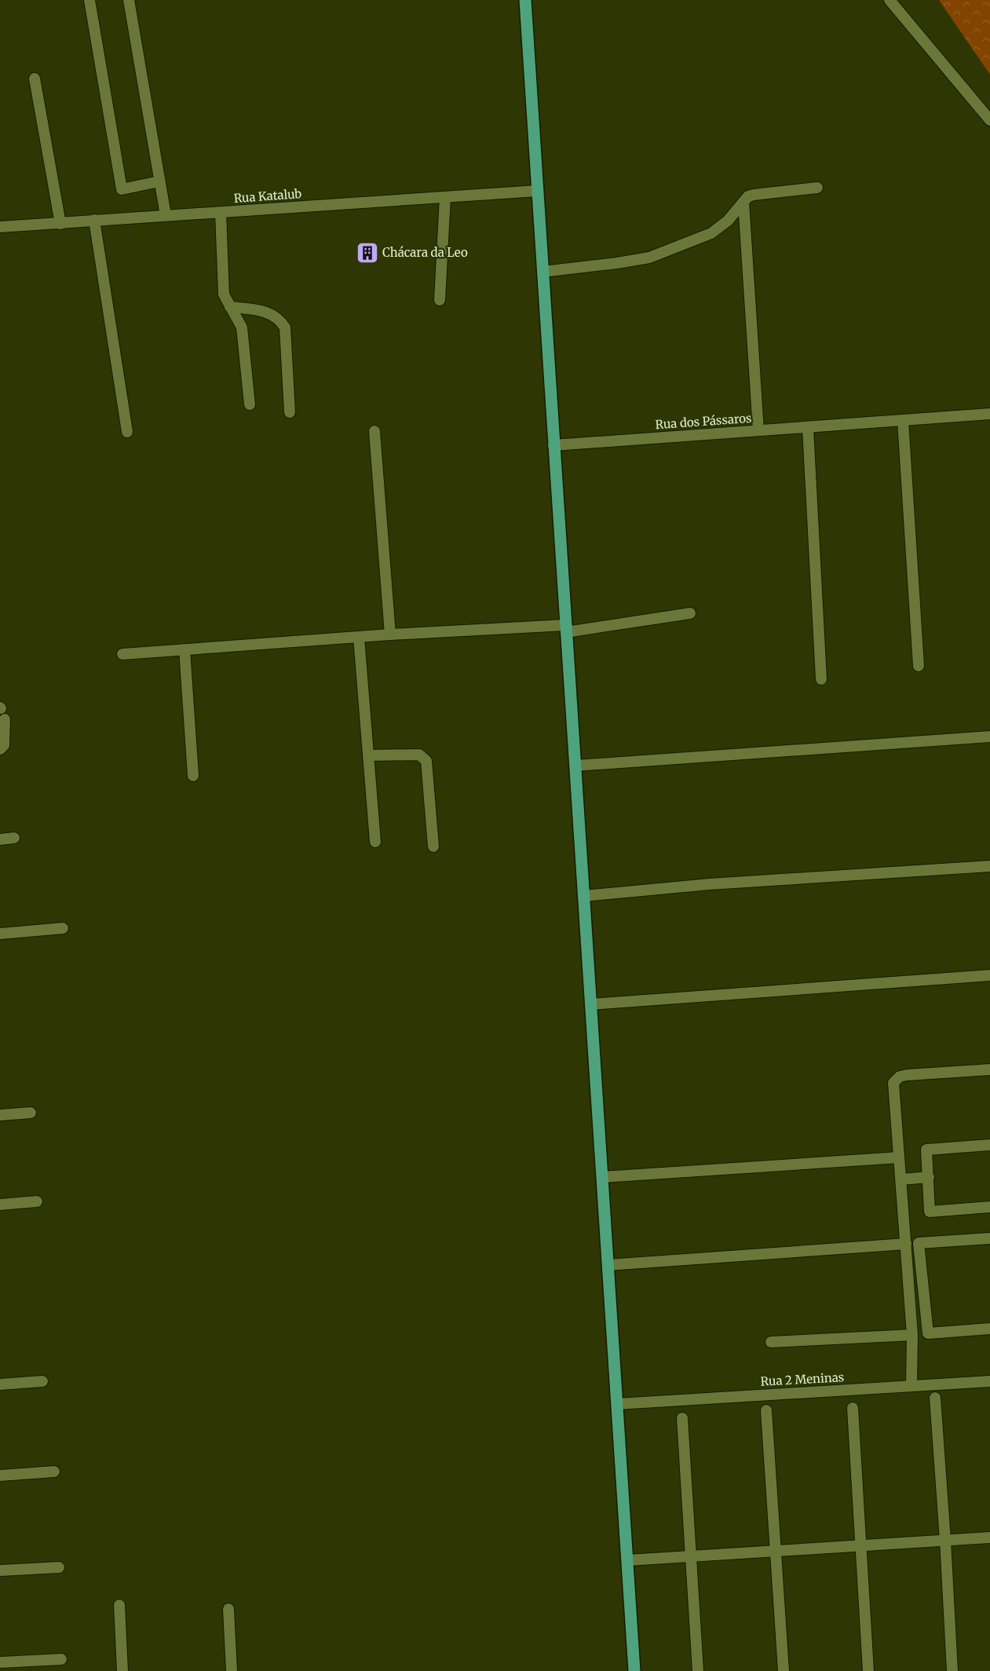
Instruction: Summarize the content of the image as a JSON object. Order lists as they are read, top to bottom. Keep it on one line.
{"streets":{"street":["Rua Katalub","Rua dos Pássaros","Rua 2 Meninas"]},"places":{"building":["Chácara da Leo"]}}
